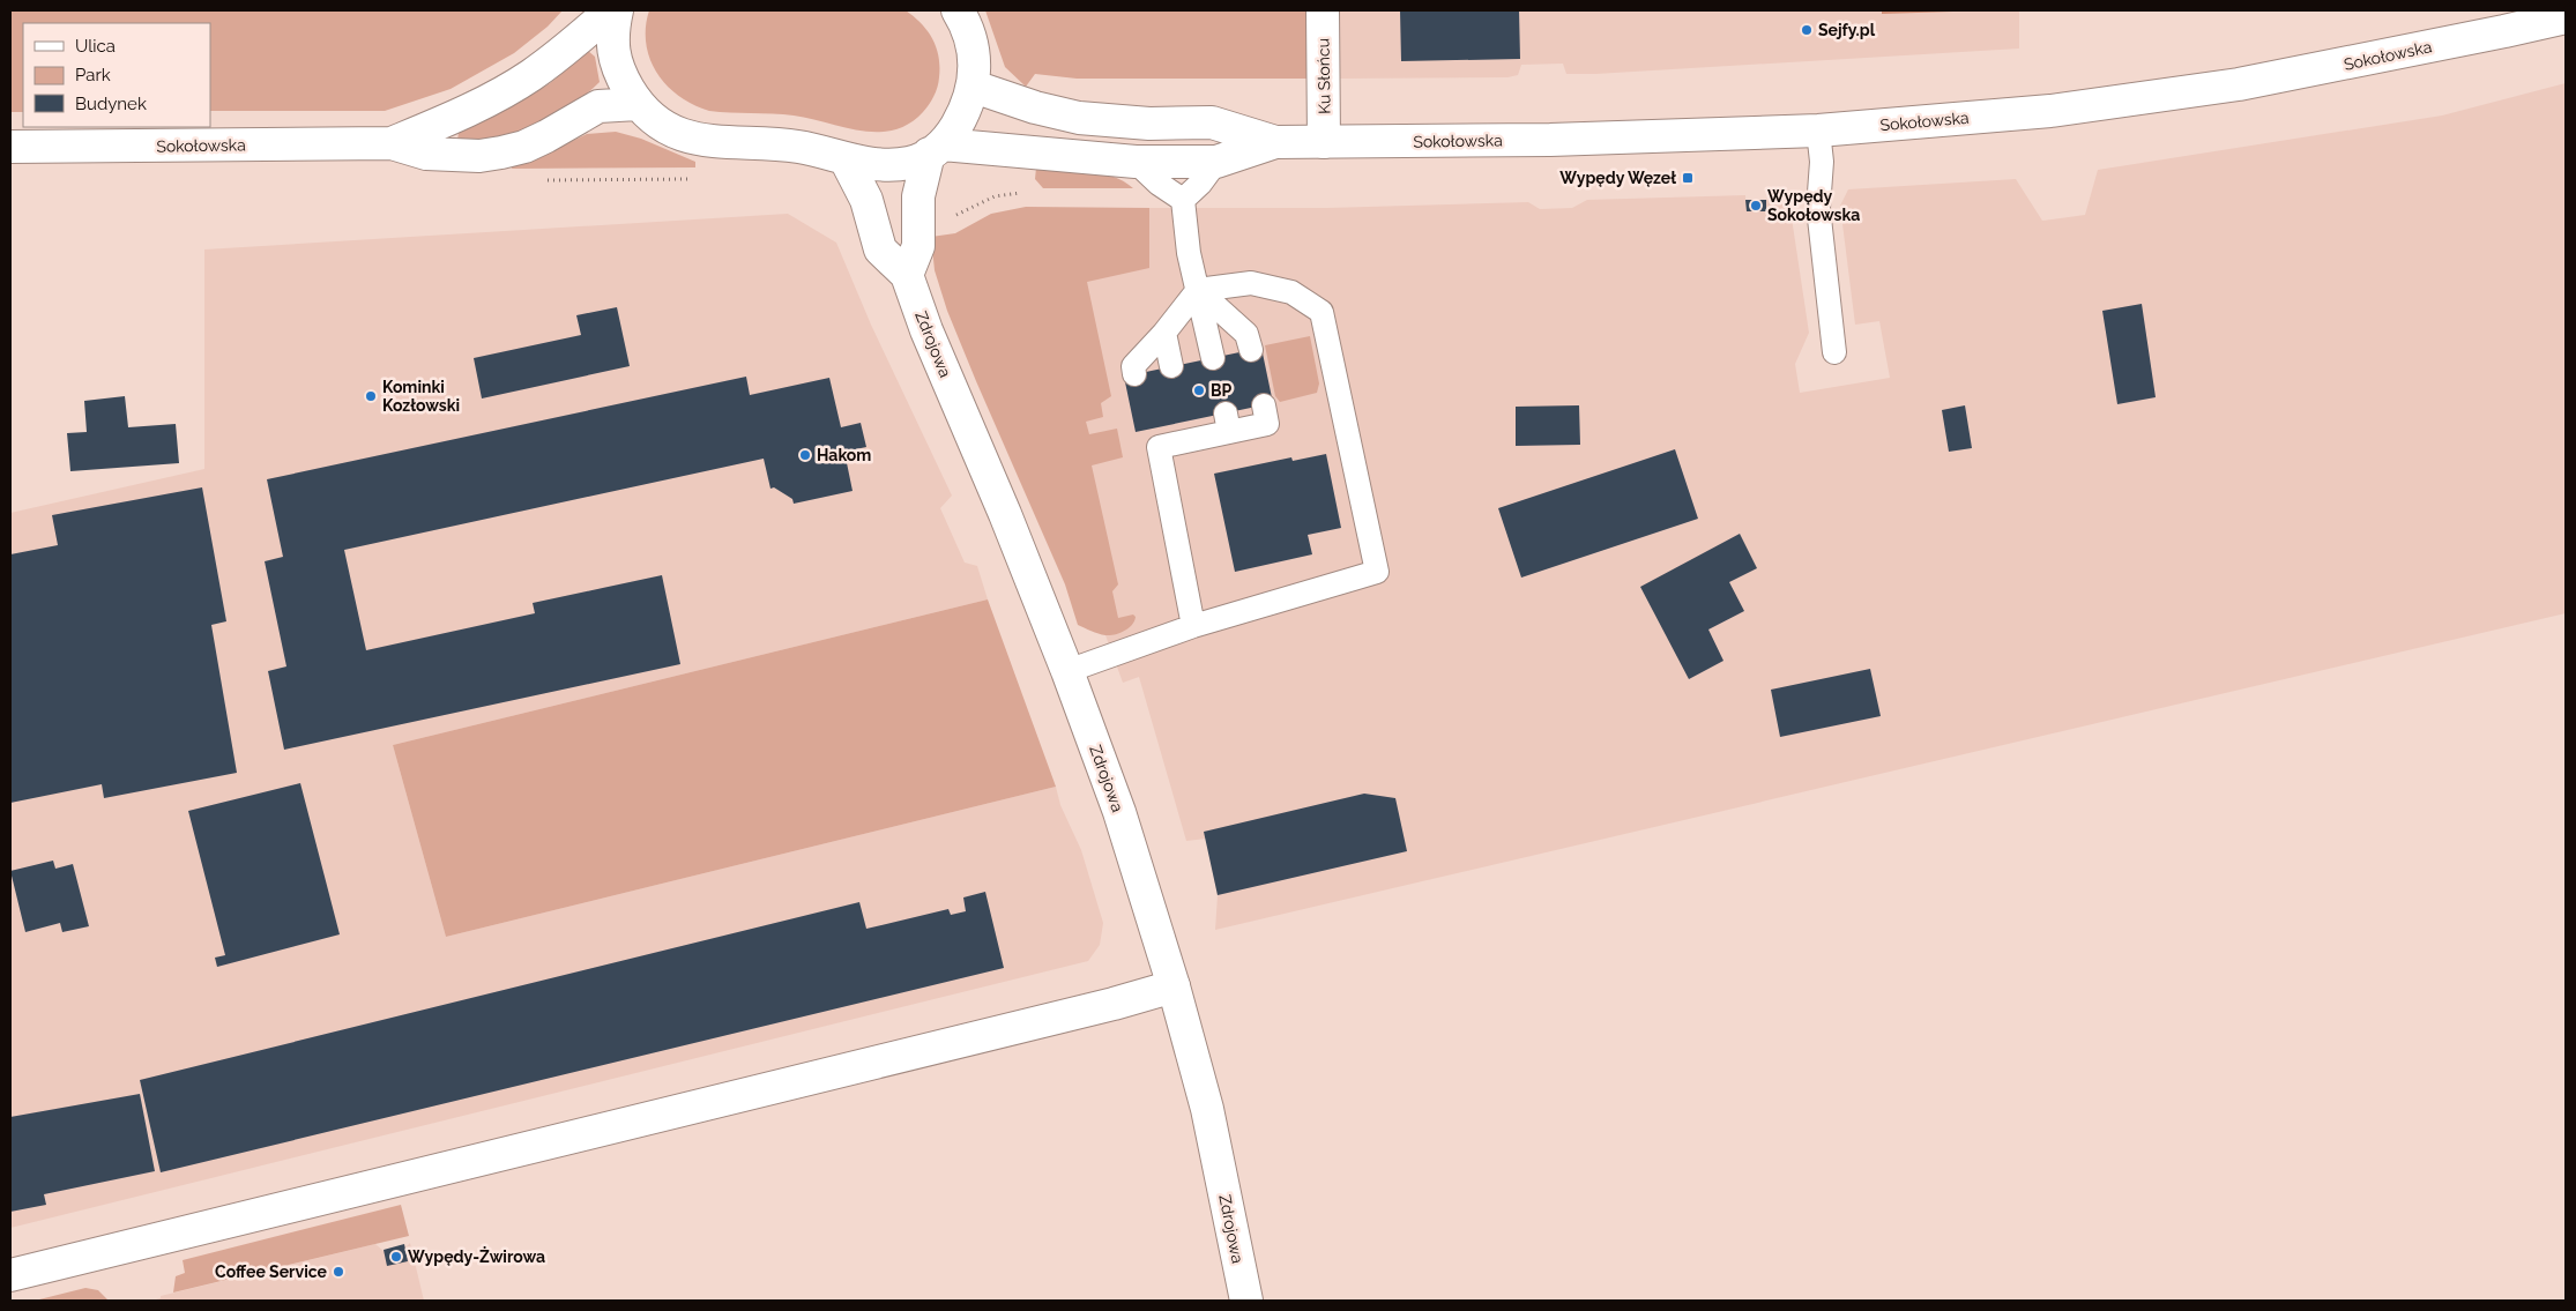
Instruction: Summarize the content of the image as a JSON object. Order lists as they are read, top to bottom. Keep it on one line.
{"streets":{"street":["Sokołowska","Ku Słońcu","Zdrojowa"]},"crossings":[["Sokołowska","Ku Słońcu"]],"places":{"other":["Sejfy.pl","Wypędy Sokołowska","BP","Kominki Kozłowski","Hakom","Wypędy-Żwirowa","Coffee Service"],"transit":["Wypędy Węzeł"]},"legend":["Ulica","Park","Budynek"]}
